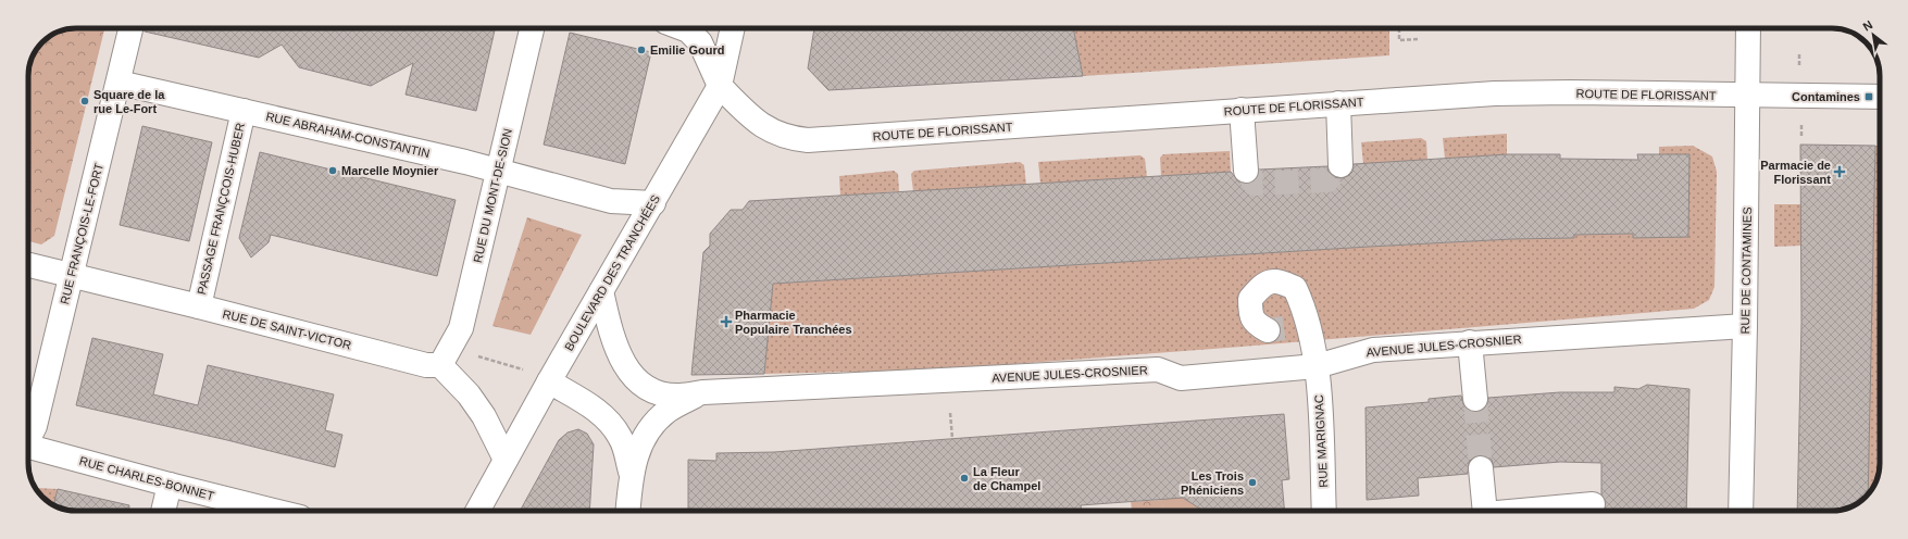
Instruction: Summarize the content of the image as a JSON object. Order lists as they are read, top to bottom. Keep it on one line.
{"streets":{"street":["ROUTE DE FLORISSANT","RUE ABRAHAM-CONSTANTIN","RUE DU MONT-DE-SION","PASSAGE FRANÇCOIS-HUBER","RUE FRANÇOIS-LE-FORT","RUE DE CONTAMINES","BOULEVARD DES TRANCHÉES","RUE DE SAINT-VICTOR","AVENUE JULES-CROSNIER","RUE MARIGNAC","RUE CHARLES-BONNET"]},"crossings":[["ROUTE DE FLORISSANT","RUE DE CONTAMINES"],["ROUTE DE FLORISSANT","BOULEVARD DES TRANCHÉES"],["RUE ABRAHAM-CONSTANTIN","RUE DU MONT-DE-SION"],["RUE ABRAHAM-CONSTANTIN","PASSAGE FRANÇCOIS-HUBER"],["RUE ABRAHAM-CONSTANTIN","RUE FRANÇOIS-LE-FORT"],["RUE ABRAHAM-CONSTANTIN","BOULEVARD DES TRANCHÉES"],["RUE DU MONT-DE-SION","RUE DE SAINT-VICTOR"],["PASSAGE FRANÇCOIS-HUBER","RUE DE SAINT-VICTOR"],["RUE FRANÇOIS-LE-FORT","RUE DE SAINT-VICTOR"],["RUE DE CONTAMINES","AVENUE JULES-CROSNIER"],["BOULEVARD DES TRANCHÉES","AVENUE JULES-CROSNIER"],["AVENUE JULES-CROSNIER","RUE MARIGNAC"]],"places":{"other":["Emilie Gourd","Square de la rue Le-Fort","Marcelle Moynier","La Fleur de Champel","Les Trois Phéniciens"],"transit":["Contamines"],"health":["Parmacie de Florissant","Pharmacie Populaire Tranchées"]},"north":"top left"}
